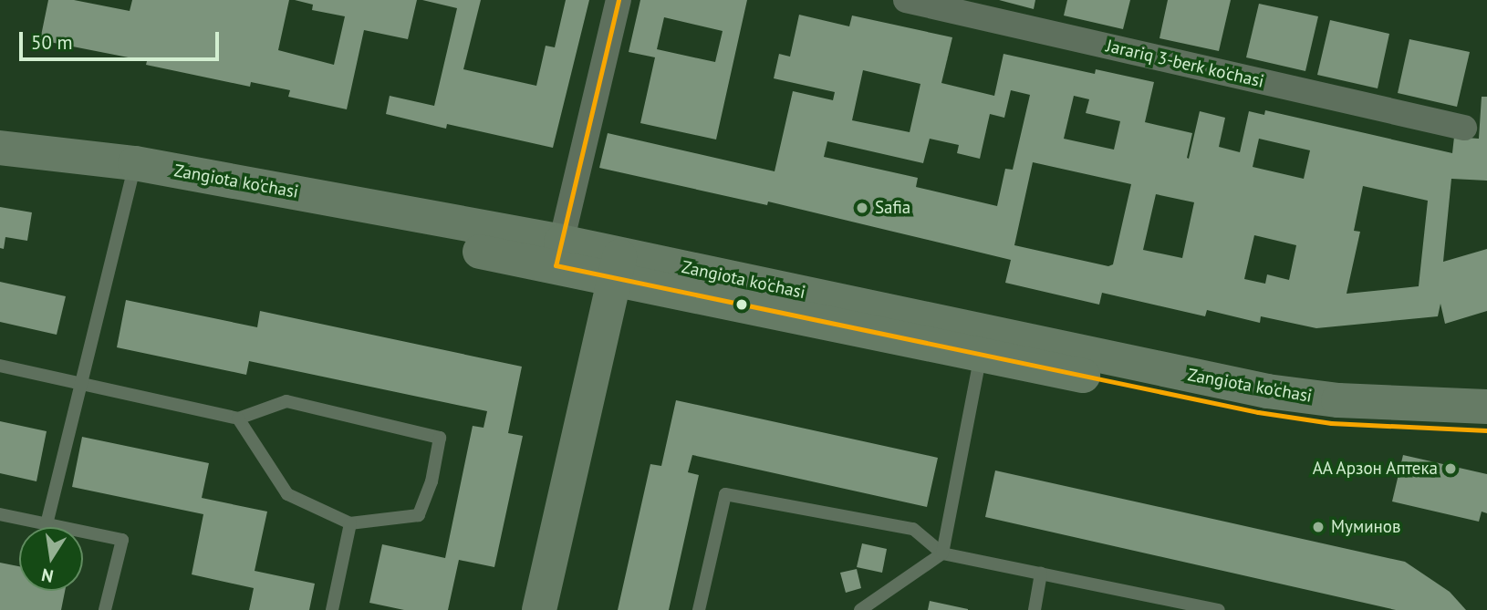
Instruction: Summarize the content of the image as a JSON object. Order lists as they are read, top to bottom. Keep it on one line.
{"streets":{"main road":["Zangiota ko'chasi"],"street":["Jarariq 3-berk ko'chasi"]},"places":["Safia","АА Арзон Аптека","Муминов"],"scale_bar":"50 m","north":"bottom"}
